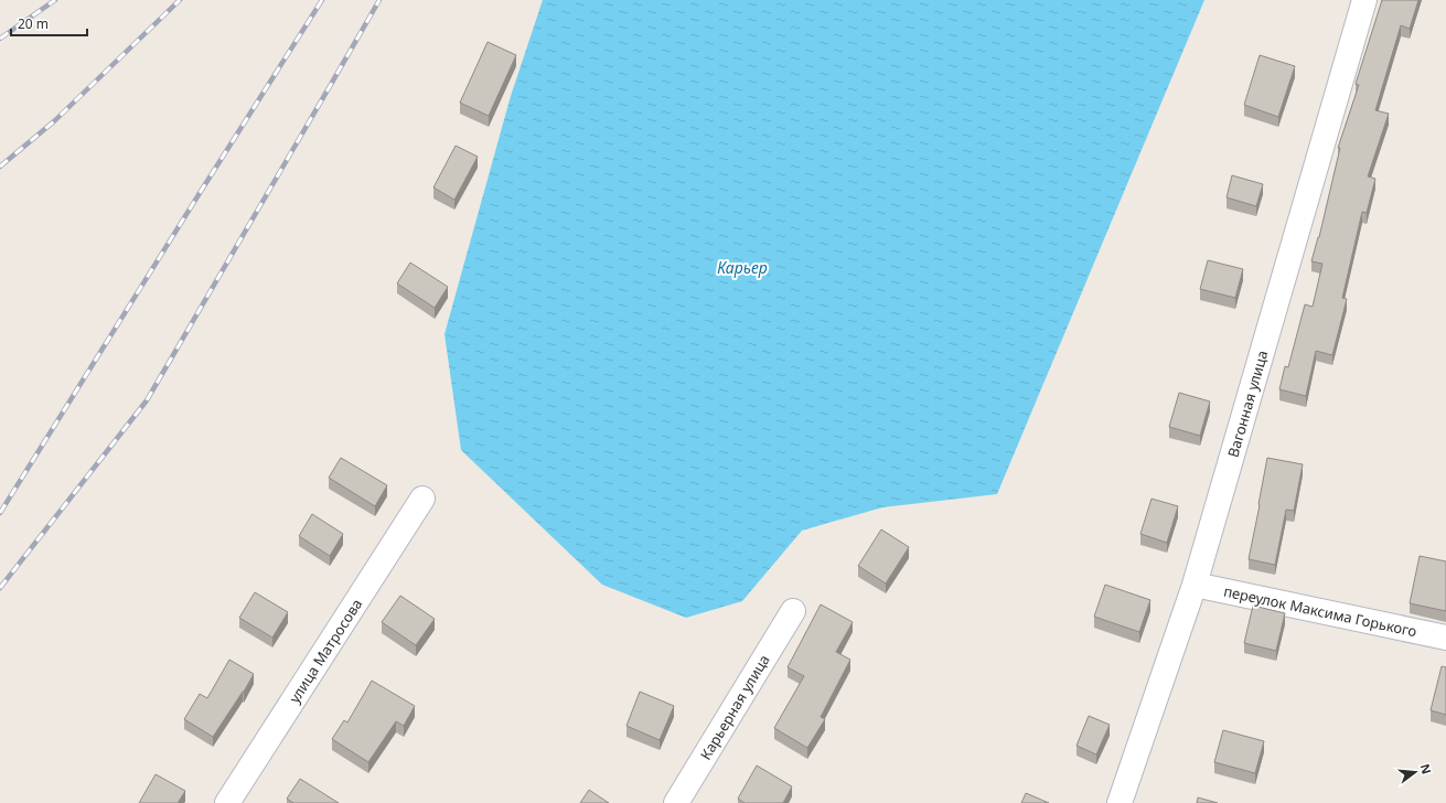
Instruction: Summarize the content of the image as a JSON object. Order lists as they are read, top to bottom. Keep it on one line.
{"streets":{"street":["Вагонная улица","переулок Максима Горького","улица Матросова","Карьерная улица"]},"crossings":[["Вагонная улица","переулок Максима Горького"]],"water":["Карьер"],"scale_bar":"20 m","north":"right"}
